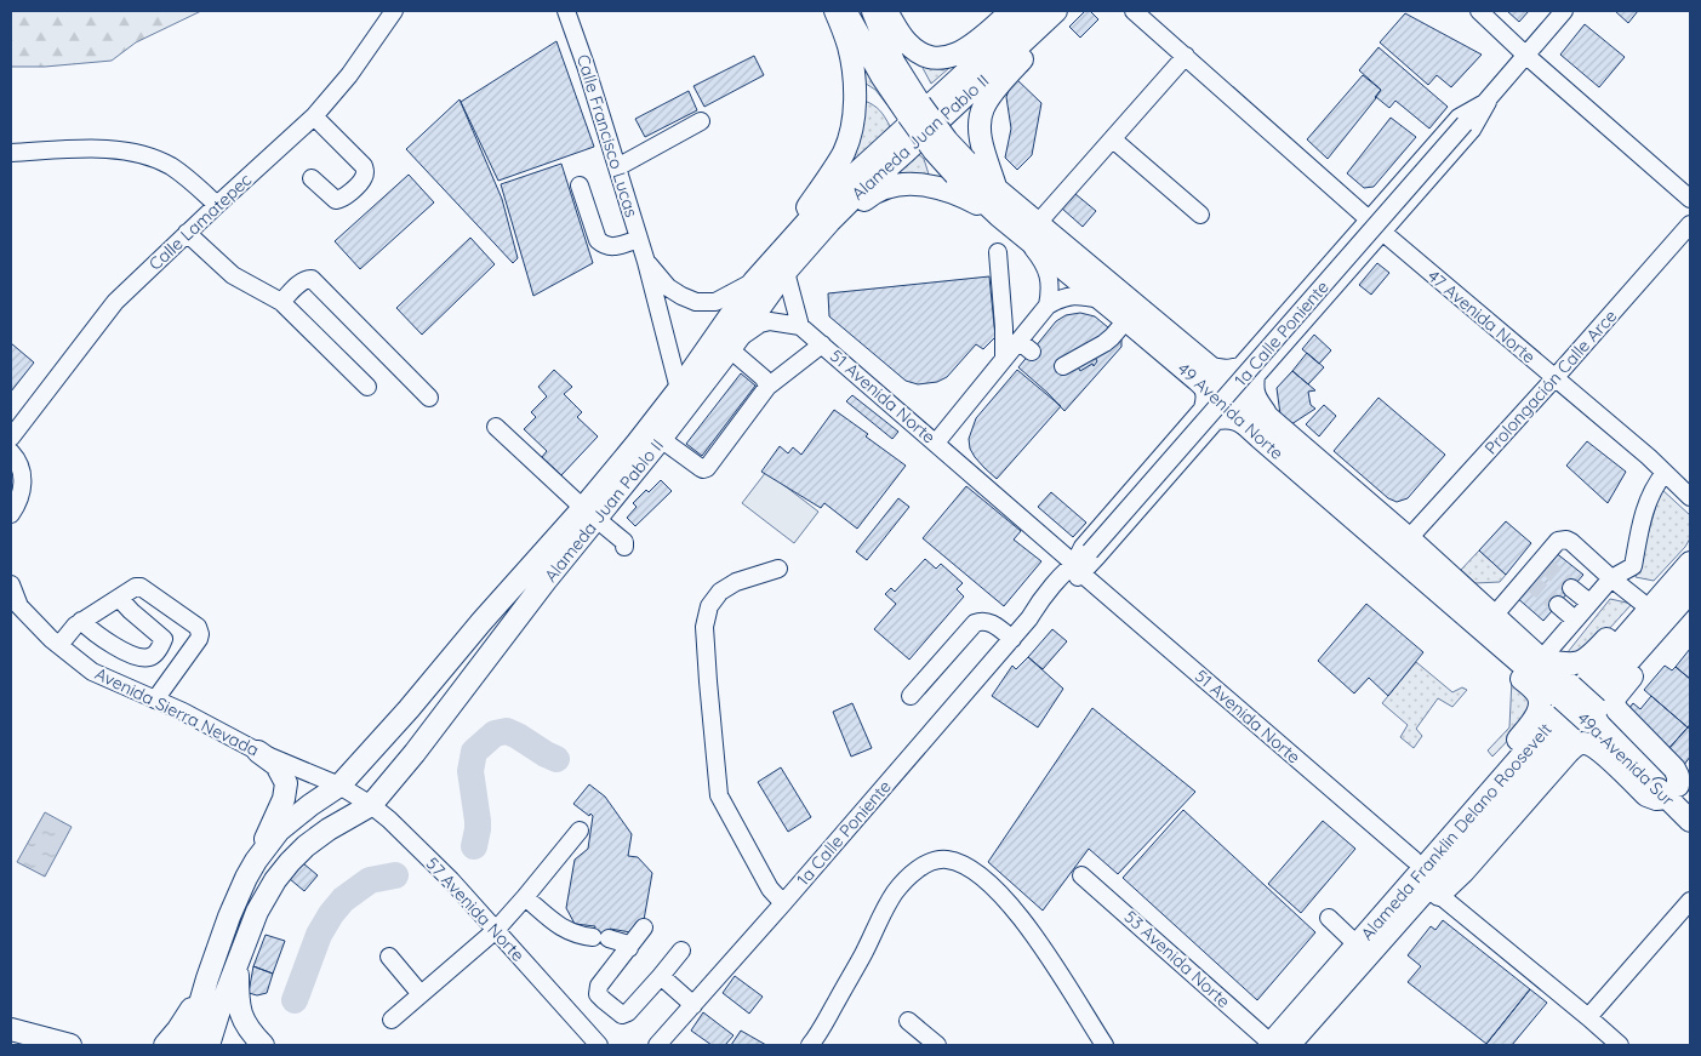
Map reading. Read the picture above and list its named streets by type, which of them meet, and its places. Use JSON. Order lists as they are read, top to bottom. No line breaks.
{"streets":{"main road":["Alameda Juan Pablo II","49 Avenida Norte","49a Avenida Sur","Alameda Franklin Delano Roosevelt"],"street":["Calle Francisco Lucas","Calle Lamatepec","47 Avenida Norte","1a Calle Poniente","Prolongación Calle Arce","51 Avenida Norte","Avenida Sierra Nevada","57 Avenida Norte","53 Avenida Norte"]},"crossings":[["Calle Francisco Lucas","Alameda Juan Pablo II"],["Alameda Juan Pablo II","Avenida Sierra Nevada"],["Alameda Juan Pablo II","57 Avenida Norte"],["47 Avenida Norte","1a Calle Poniente"],["47 Avenida Norte","Prolongación Calle Arce"],["1a Calle Poniente","51 Avenida Norte"],["1a Calle Poniente","49 Avenida Norte"],["Prolongación Calle Arce","49 Avenida Norte"],["49 Avenida Norte","49a Avenida Sur"],["Avenida Sierra Nevada","57 Avenida Norte"],["Alameda Franklin Delano Roosevelt","53 Avenida Norte"]]}
